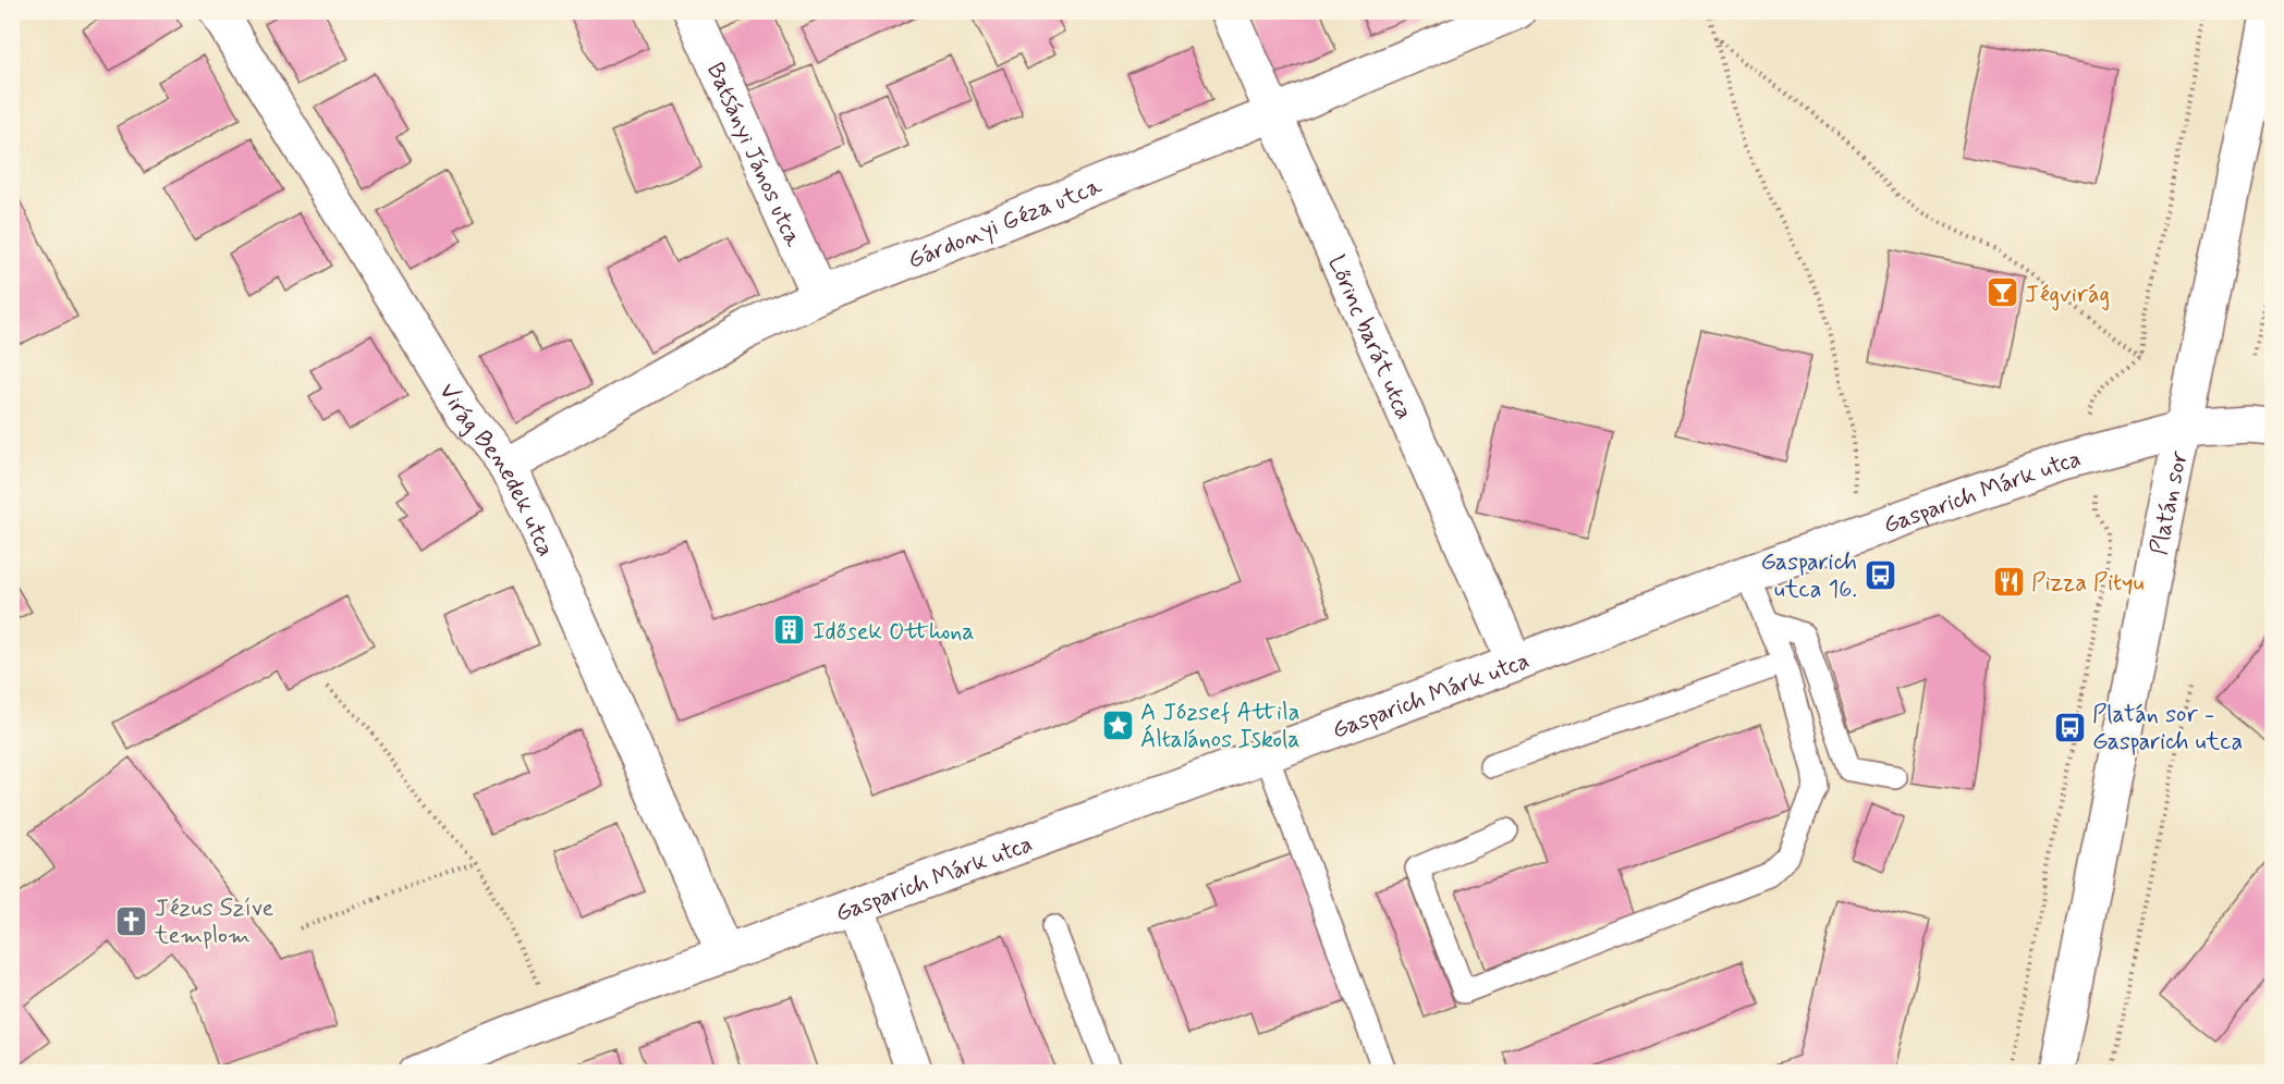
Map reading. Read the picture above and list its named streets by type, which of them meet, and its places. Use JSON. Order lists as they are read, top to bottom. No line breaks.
{"streets":{"street":["Batsányi János utca","Gárdonyi Géza utca","Lőrinc barát utca","Virág Benedek utca","Gasparich Márk utca","Platán sor"]},"crossings":[["Batsányi János utca","Gárdonyi Géza utca"],["Gárdonyi Géza utca","Lőrinc barát utca"],["Gárdonyi Géza utca","Virág Benedek utca"],["Lőrinc barát utca","Gasparich Márk utca"],["Virág Benedek utca","Gasparich Márk utca"],["Gasparich Márk utca","Platán sor"]],"places":{"bar":["Jégvirág"],"bus stop":["Gasparich utca 16.","Platán sor - Gasparich utca"],"restaurant":["Pizza Pityu"],"building":["Idősek Otthona"],"place":["A József Attila Általános Iskola"],"church":["Jézus Szíve templom"]}}
